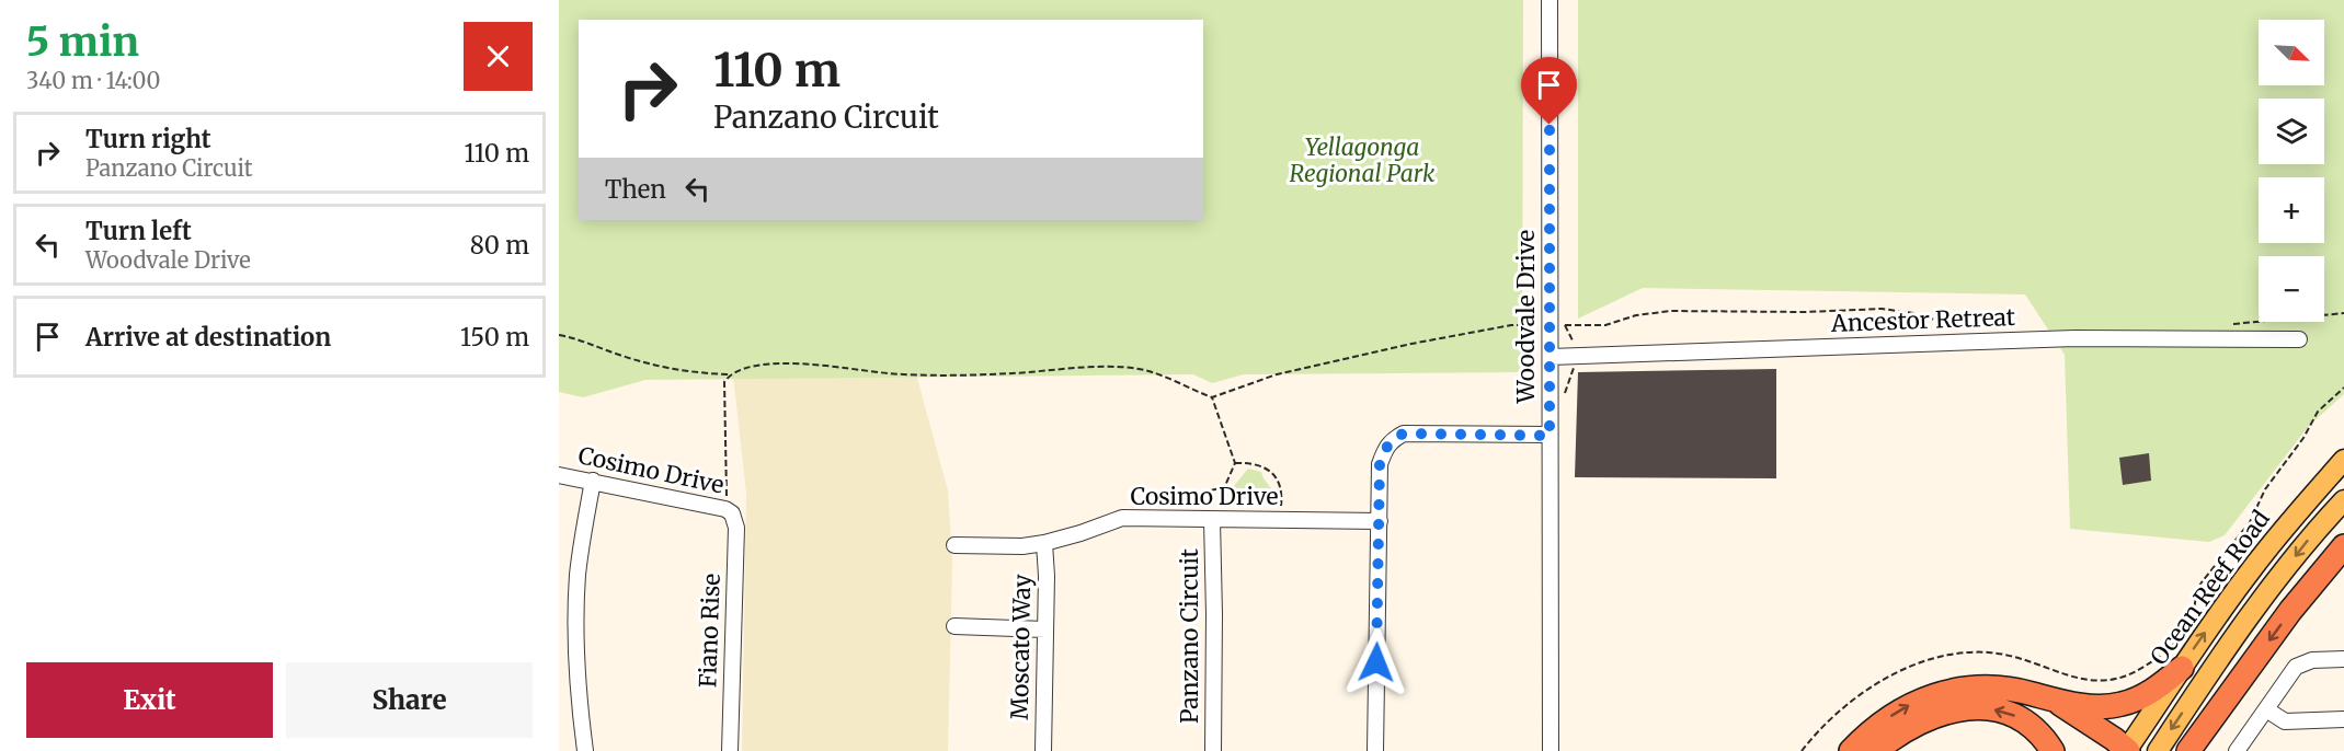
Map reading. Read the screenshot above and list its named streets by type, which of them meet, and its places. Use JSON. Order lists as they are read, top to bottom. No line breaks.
{"streets":{"main road":["Ocean Reef Road"],"street":["Woodvale Drive","Ancestor Retreat","Cosimo Drive","Fiano Rise","Panzano Circuit","Moscato Way"]},"crossings":[["Woodvale Drive","Ancestor Retreat"],["Cosimo Drive","Fiano Rise"],["Cosimo Drive","Panzano Circuit"],["Cosimo Drive","Moscato Way"]],"parks":["Yellagonga Regional Park"],"north":"bottom right","page":{"heading":["5 min","340 m · 14:00"],"map_buttons":["+","−"],"turn":["110 m","Panzano Circuit"],"list":[{"name":"Turn right","note":"Panzano Circuit","value":"110 m"},{"name":"Turn left","note":"Woodvale Drive","value":"80 m"},{"name":"Arrive at destination","value":"150 m"}],"then":"Then","buttons":["Exit","Share"]}}
